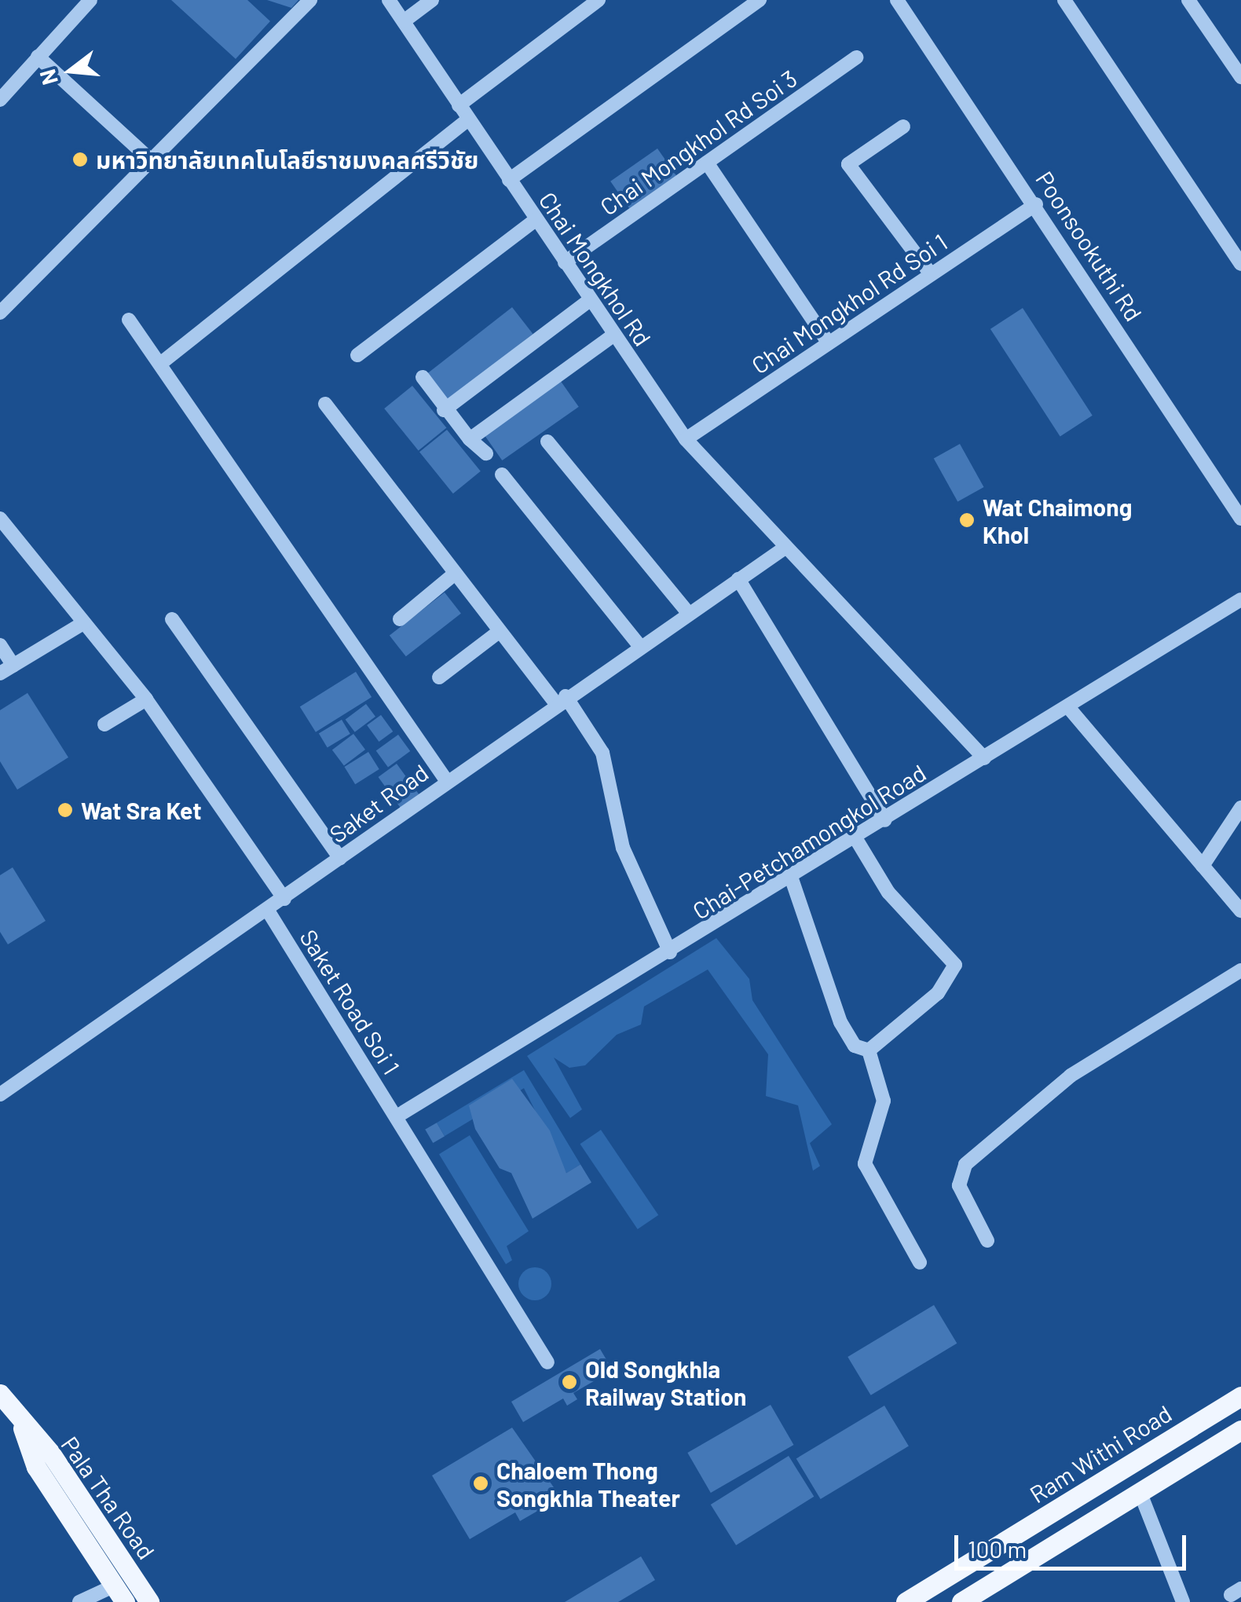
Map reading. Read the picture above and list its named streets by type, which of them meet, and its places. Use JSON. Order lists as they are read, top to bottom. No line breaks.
{"streets":{"main road":["Ram Withi Road","Pala Tha Road"],"street":["Chai Mongkhol Rd Soi 3","Poonsookuthi Rd","Chai Mongkhol Rd","Chai Mongkhol Rd Soi 1","Saket Road","Chai-Petchamongkol Road","Saket Road Soi 1"]},"crossings":[["Chai Mongkhol Rd Soi 3","Chai Mongkhol Rd"],["Poonsookuthi Rd","Chai Mongkhol Rd Soi 1"],["Chai Mongkhol Rd","Chai Mongkhol Rd Soi 1"],["Chai Mongkhol Rd","Saket Road"],["Chai Mongkhol Rd","Chai-Petchamongkol Road"],["Saket Road","Saket Road Soi 1"],["Chai-Petchamongkol Road","Saket Road Soi 1"]],"places":["มหาวิทยาลัยเทคโนโลยีราชมงคลศรีวิชัย","Wat Chaimong Khol","Wat Sra Ket","Old Songkhla Railway Station","Chaloem Thong Songkhla Theater"],"scale_bar":"100 m","north":"left"}
